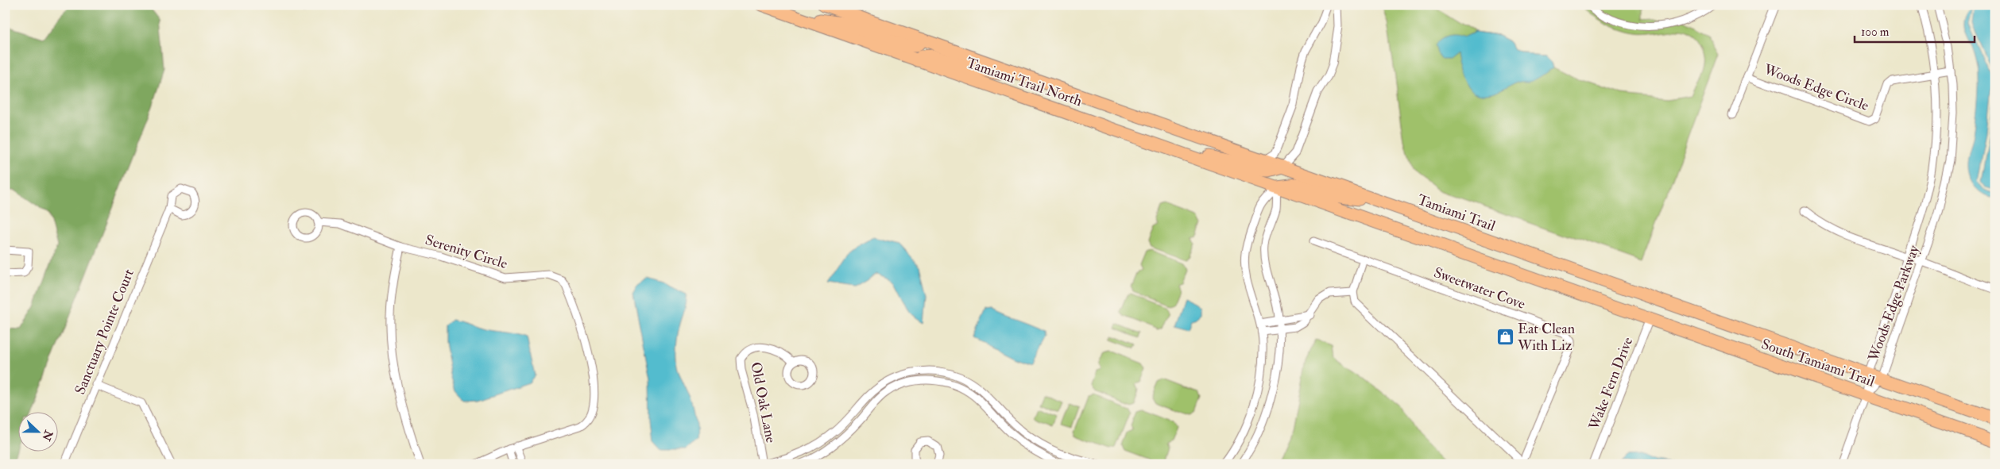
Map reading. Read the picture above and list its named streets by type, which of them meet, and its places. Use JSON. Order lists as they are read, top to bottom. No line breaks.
{"streets":{"main road":["Tamiami Trail North","Tamiami Trail","South Tamiami Trail"],"street":["Woods Edge Circle","Serenity Circle","Sweetwater Cove","Woods Edge Parkway","Sanctuary Pointe Court","Wake Fern Drive","Old Oak Lane"]},"crossings":[["Tamiami Trail North","Tamiami Trail"],["Tamiami Trail North","South Tamiami Trail"],["Woods Edge Circle","Woods Edge Parkway"],["Tamiami Trail","South Tamiami Trail"],["Woods Edge Parkway","South Tamiami Trail"],["South Tamiami Trail","Wake Fern Drive"]],"places":{"shop":["Eat Clean With Liz"]},"scale_bar":"100 m","north":"right"}
